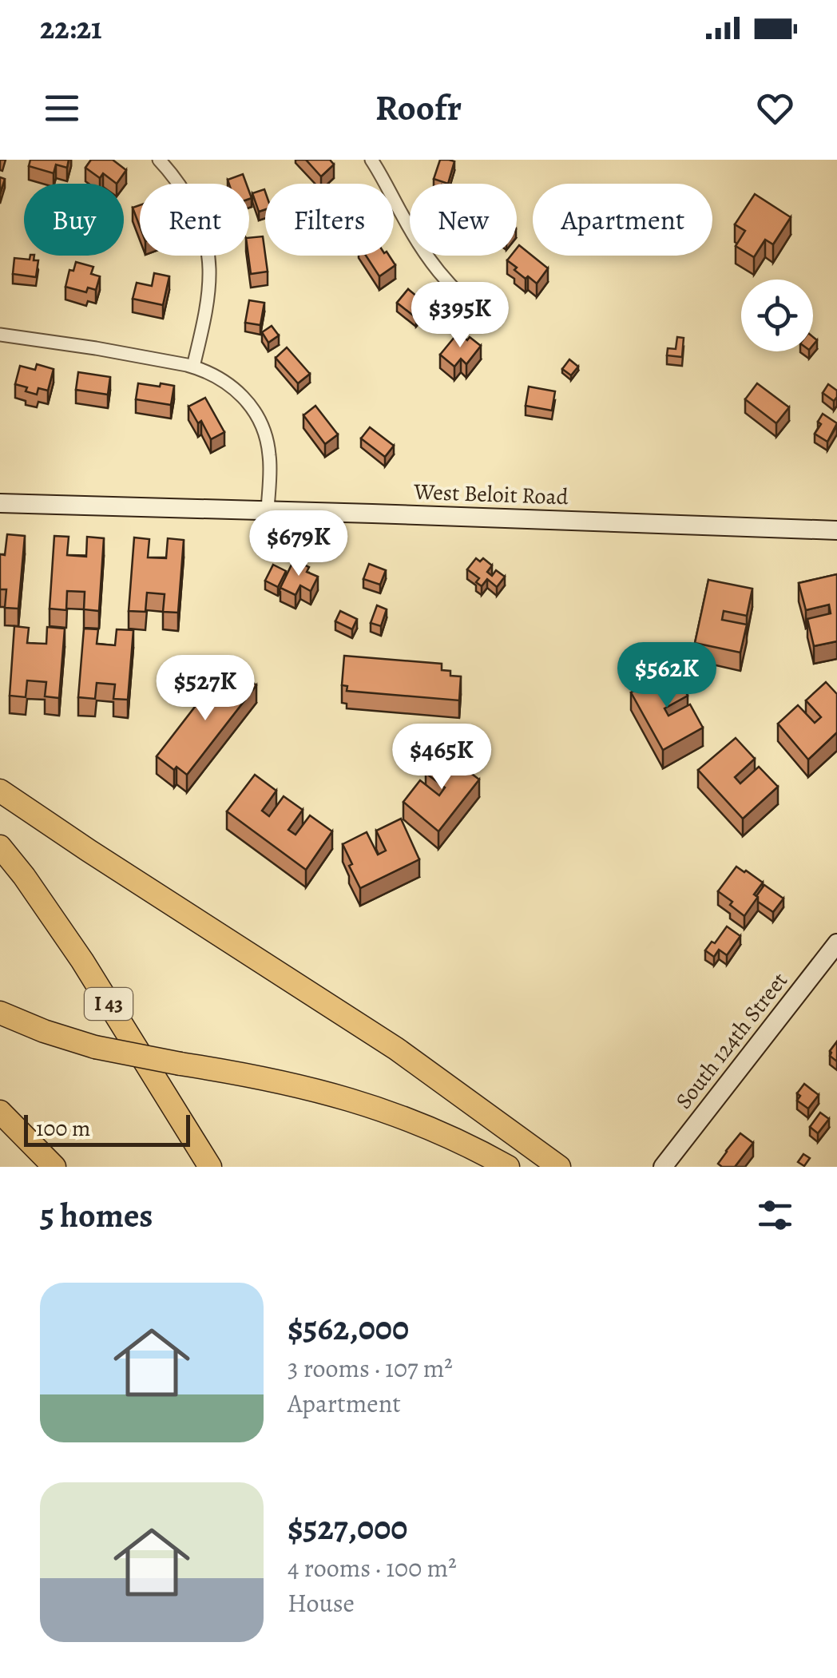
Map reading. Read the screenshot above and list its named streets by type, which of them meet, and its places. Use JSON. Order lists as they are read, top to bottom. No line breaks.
{"streets":{"highway":["I 43"],"main road":["West Beloit Road","South 124th Street"]},"scale_bar":"100 m","page":{"status":"22:21","header":"Roofr","chip":["Buy","Rent","Filters","New","Apartment"],"price":["$395K","$679K","$562K","$527K","$465K"],"scale":"100 m","heading":"5 homes","list":[{"name":"$562,000","note":"3 rooms · 107 m² · Apartment"},{"name":"$527,000","note":"4 rooms · 100 m² · House"}]}}
